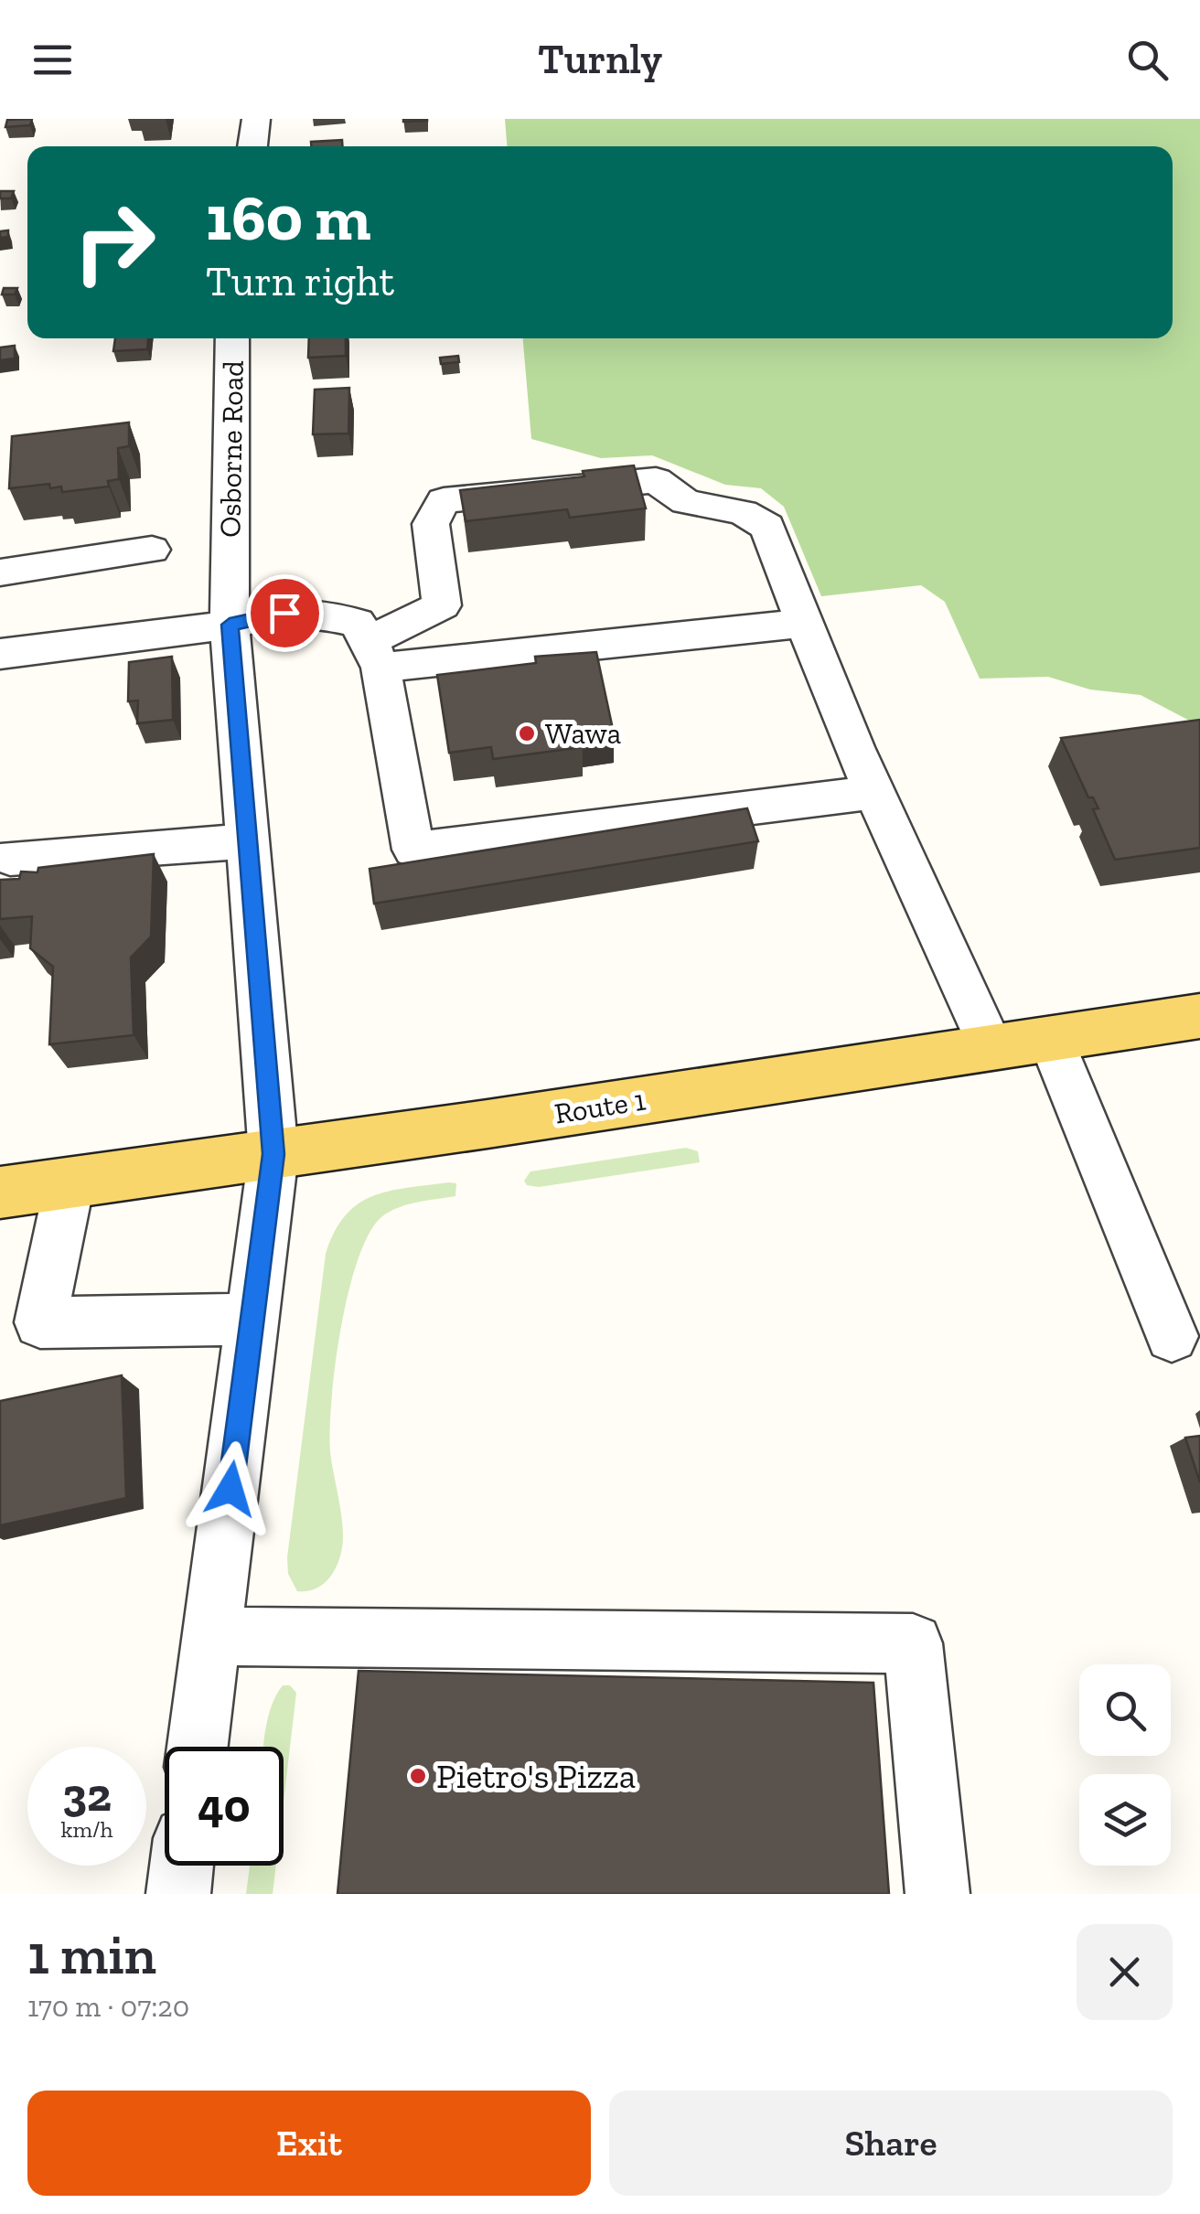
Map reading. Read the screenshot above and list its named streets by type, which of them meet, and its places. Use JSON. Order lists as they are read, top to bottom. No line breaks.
{"streets":{"main road":["Route 1"],"street":["Osborne Road"]},"crossings":[["Osborne Road","Route 1"]],"places":["Wawa","Pietro's Pizza"],"page":{"header":"Turnly","turn":["160 m","Turn right"],"speed":"32 km/h","limit":"40","heading":["1 min","170 m · 07:20"],"buttons":["Exit","Share"]}}
